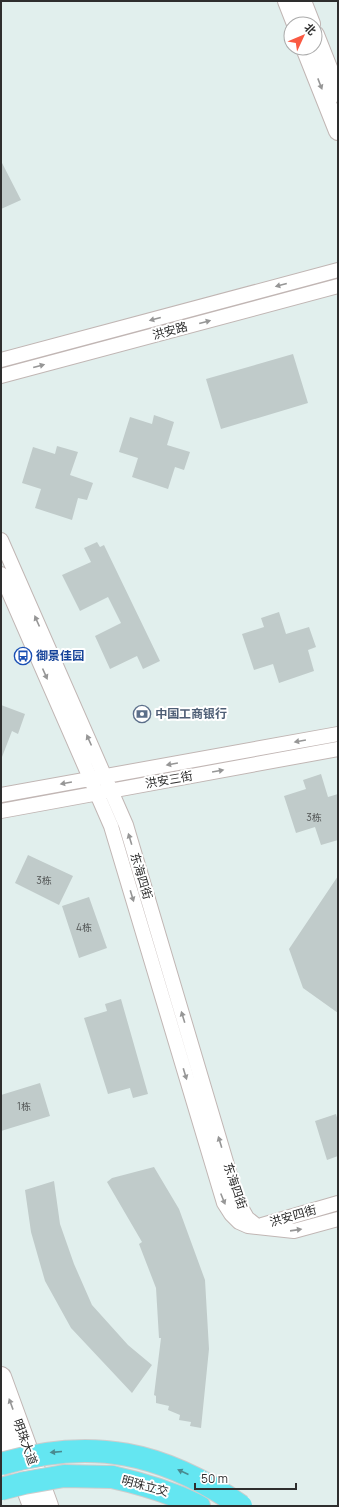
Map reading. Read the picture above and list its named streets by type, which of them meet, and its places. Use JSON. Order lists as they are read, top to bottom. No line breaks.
{"streets":{"main road":["明珠大道","明珠立交"],"street":["洪安路","洪安三街","东海四街","洪安四街"]},"crossings":[["洪安三街","东海四街"],["东海四街","洪安四街"]],"places":{"bus stop":["御景佳园"],"bank":["中国工商银行"]},"house_numbers":["3栋","3栋","4栋","1栋"],"scale_bar":"50 m","north":"top right"}
